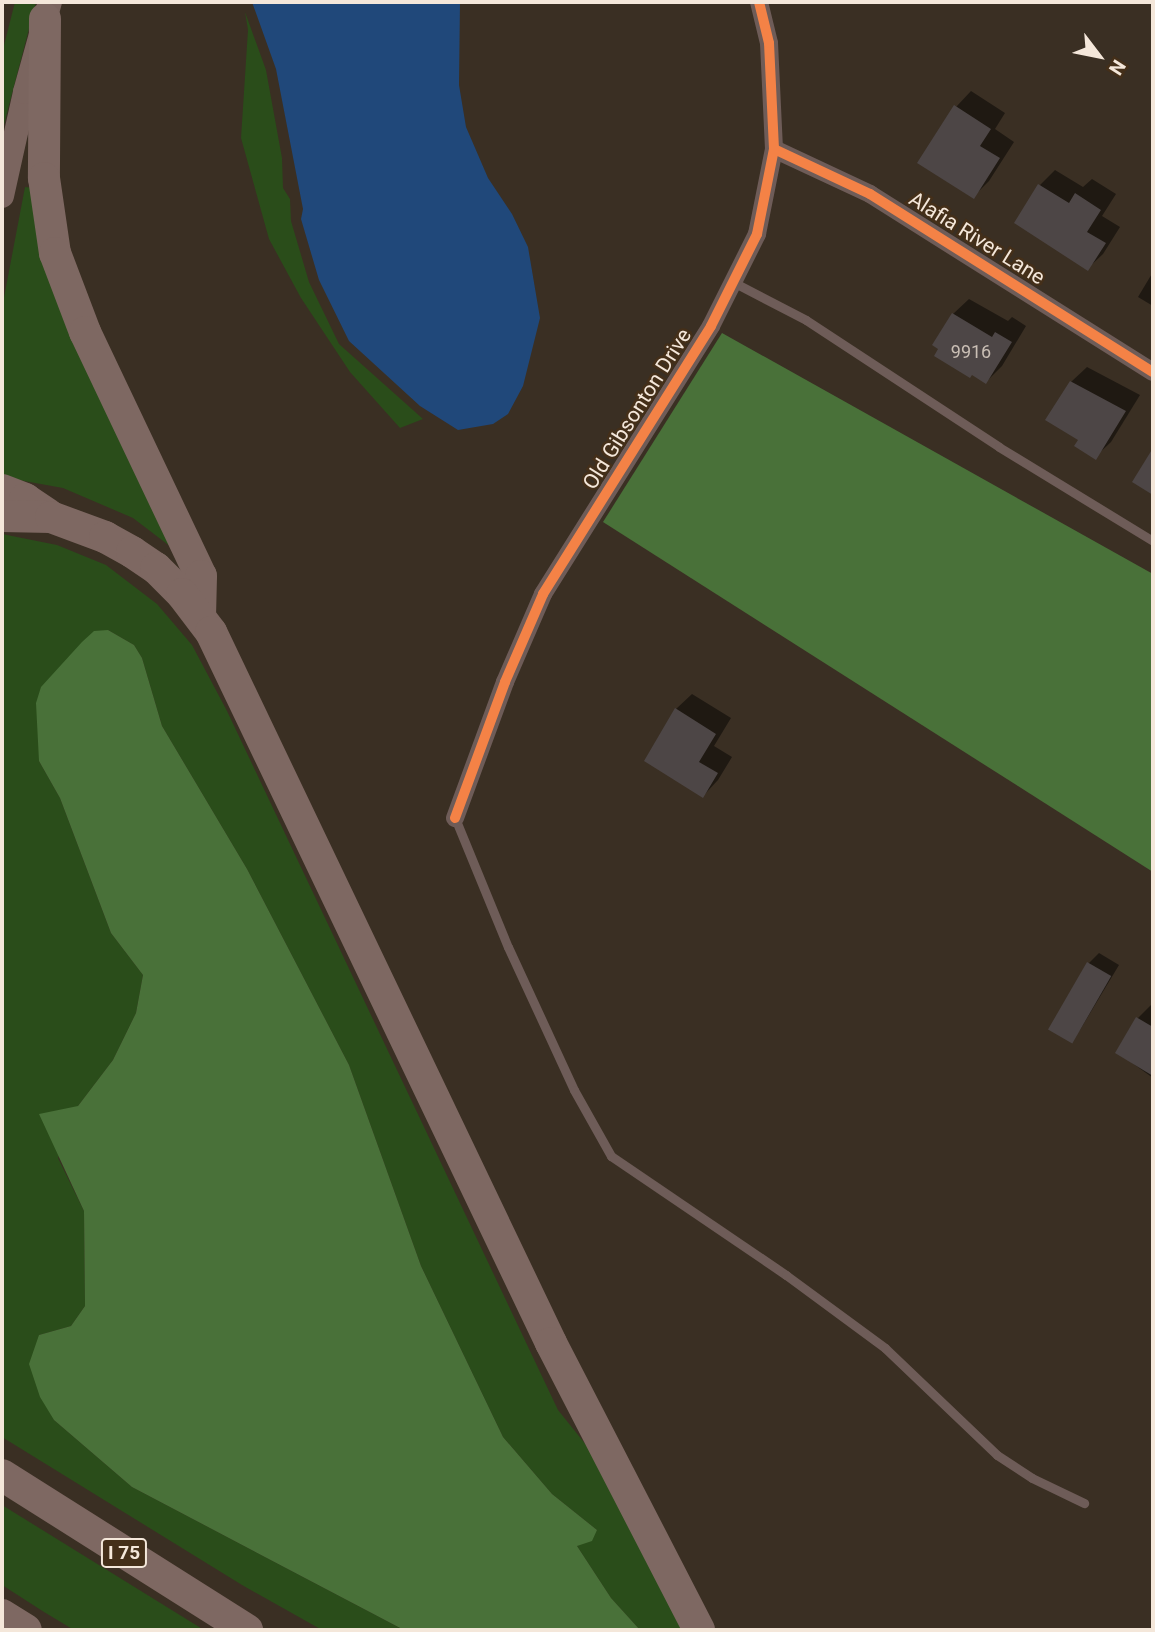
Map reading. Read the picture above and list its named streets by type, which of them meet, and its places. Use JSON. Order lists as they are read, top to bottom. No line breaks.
{"streets":{"highway":["I 75"],"street":["Alafia River Lane","Old Gibsonton Drive"]},"crossings":[["Alafia River Lane","Old Gibsonton Drive"]],"house_numbers":["9916"],"north":"bottom right"}
